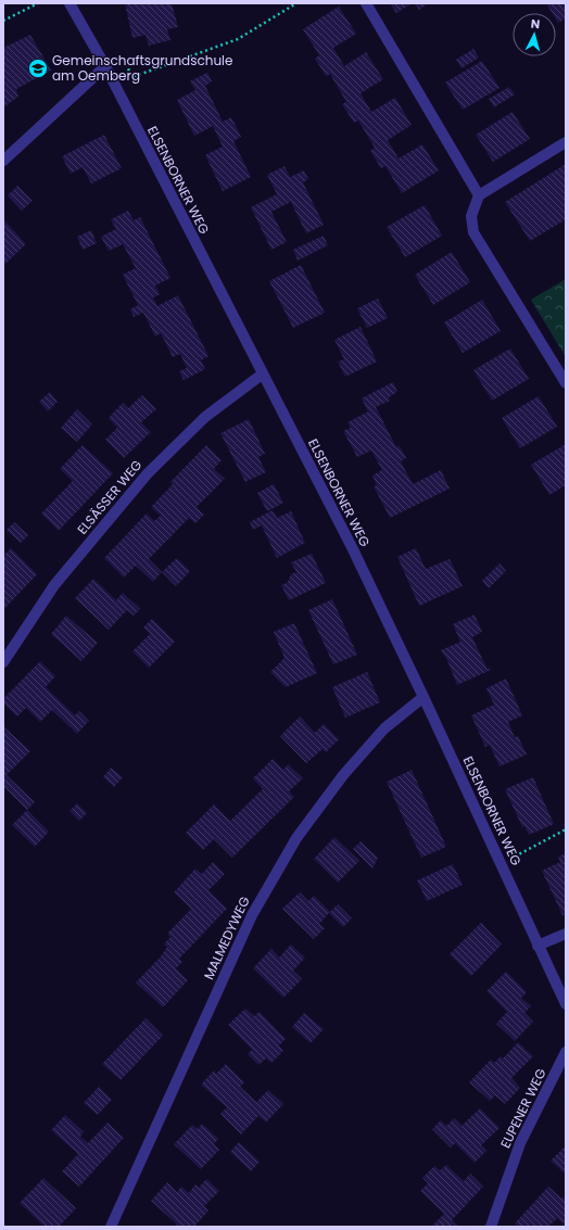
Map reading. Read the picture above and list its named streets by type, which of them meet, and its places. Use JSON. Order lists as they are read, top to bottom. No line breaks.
{"streets":{"street":["ELSENBORNER WEG","ELSÄSSER WEG","MALMEDYWEG","EUPENER WEG"]},"crossings":[["ELSENBORNER WEG","ELSÄSSER WEG"],["ELSENBORNER WEG","MALMEDYWEG"]],"places":{"school or university":["Gemeinschaftsgrundschule am Oemberg"]},"north":"top"}
